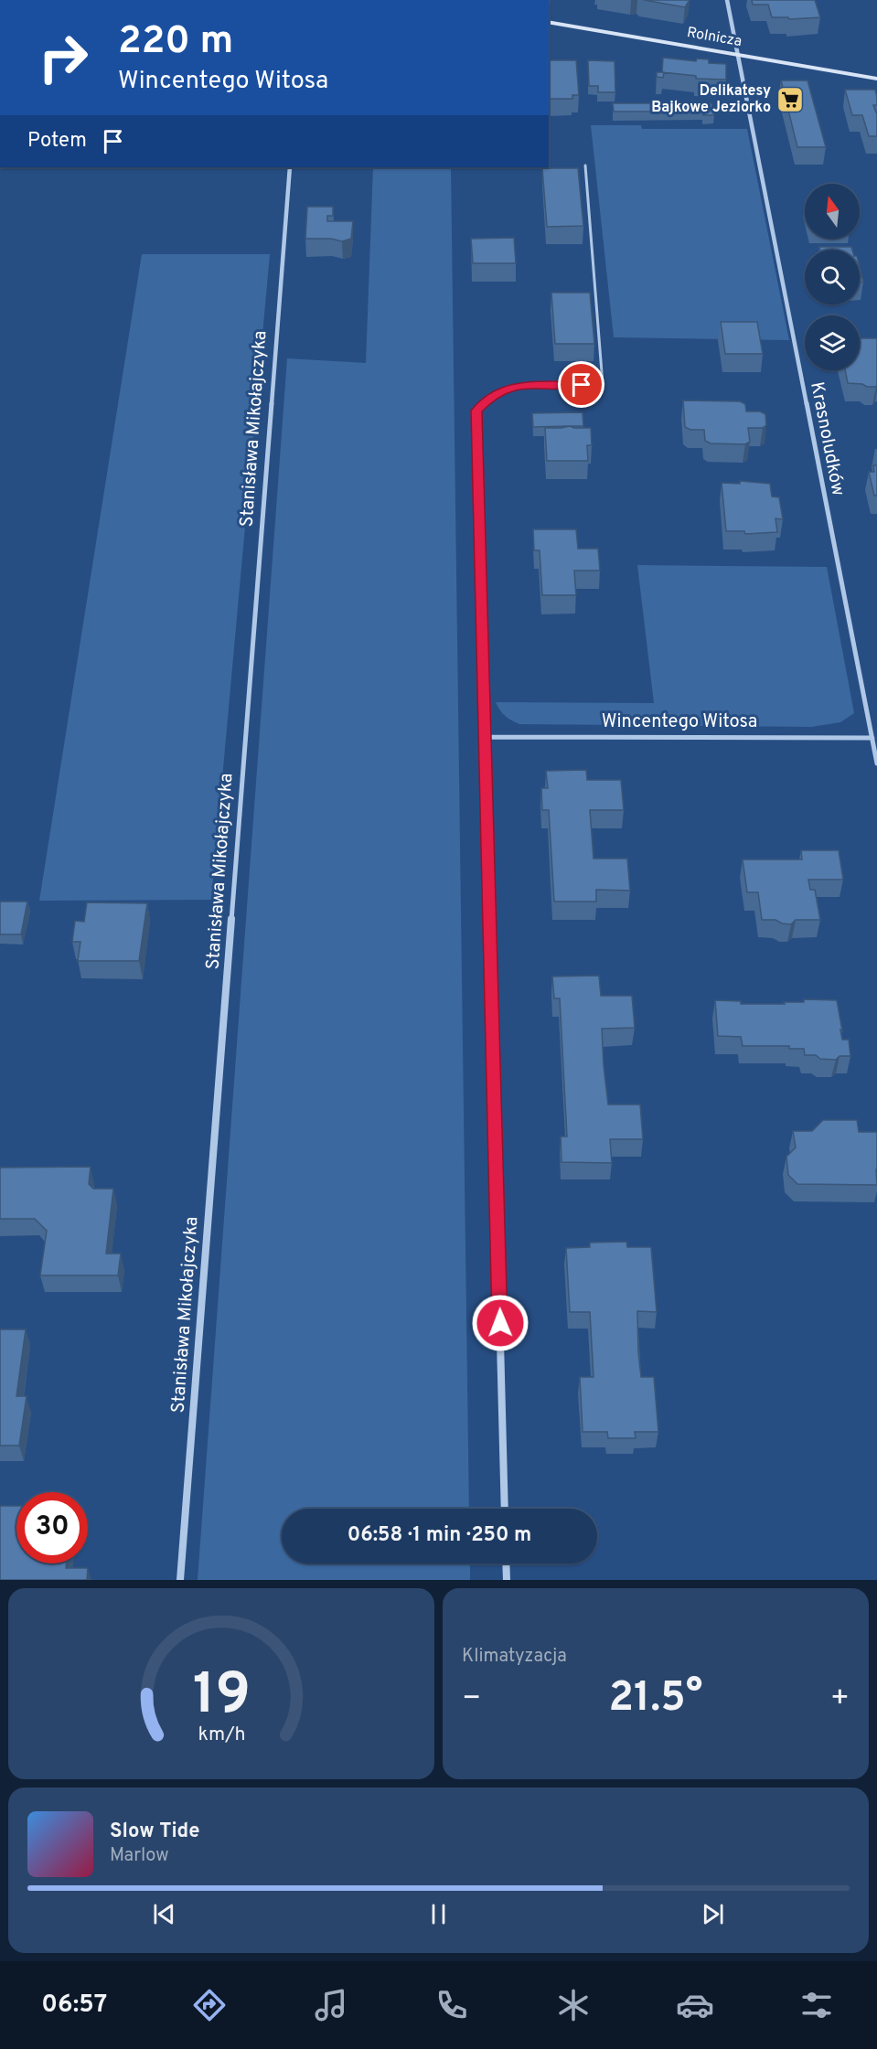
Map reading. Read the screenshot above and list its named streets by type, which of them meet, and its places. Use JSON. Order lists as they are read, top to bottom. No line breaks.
{"streets":{"street":["Rolnicza","Stanisława Mikołajczyka","Krasnoludków","Wincentego Witosa"]},"crossings":[["Rolnicza","Krasnoludków"],["Krasnoludków","Wincentego Witosa"]],"places":{"supermarket":["Delikatesy Bajkowe Jeziorko"]},"north":"top","page":{"turn":["220 m","Wincentego Witosa"],"then":"Potem","limit":"30","trip":"06:58 · 1 min · 250 m","tile":"Klimatyzacja","heat":["−","21.5°","+"],"song":["Slow Tide","Marlow"],"tabs":"06:57","gauge":["19","km/h"]}}
